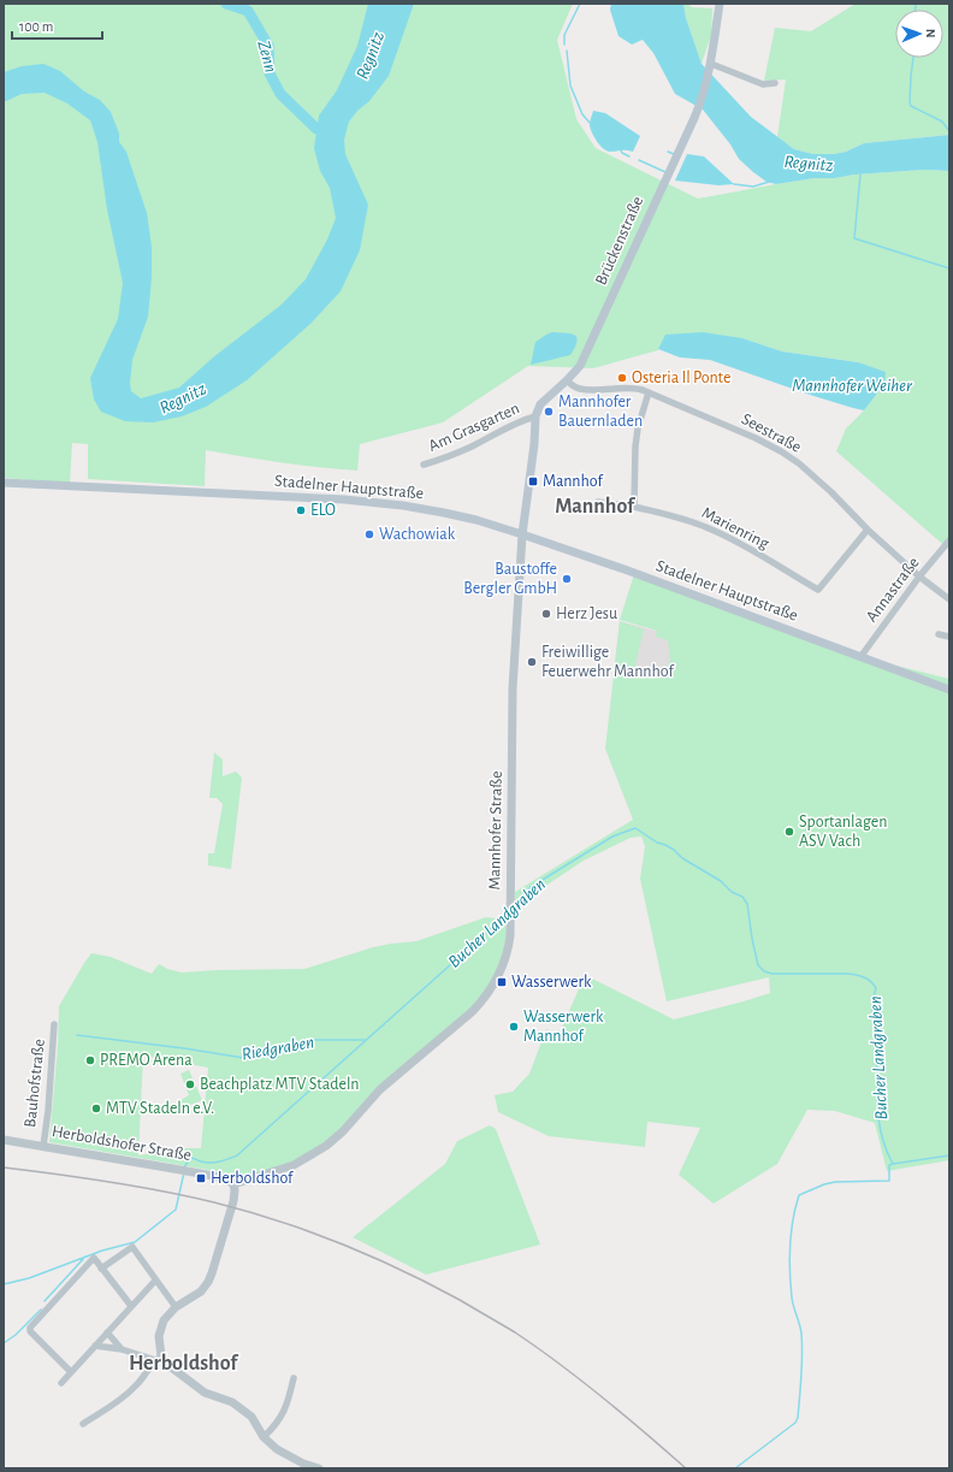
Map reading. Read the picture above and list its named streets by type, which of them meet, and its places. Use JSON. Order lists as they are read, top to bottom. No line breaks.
{"streets":{"main road":["Brückenstraße","Stadelner Hauptstraße","Mannhofer Straße"],"street":["Am Grasgarten","Seestraße","Marienring","Annastraße","Bauhofstraße","Herboldshofer Straße"]},"crossings":[["Brückenstraße","Seestraße"],["Am Grasgarten","Mannhofer Straße"],["Seestraße","Marienring"],["Seestraße","Annastraße"],["Stadelner Hauptstraße","Annastraße"],["Stadelner Hauptstraße","Mannhofer Straße"],["Mannhofer Straße","Herboldshofer Straße"],["Bauhofstraße","Herboldshofer Straße"]],"districts":["Mannhof","Herboldshof"],"water":["Regnitz","Zenn","Mannhofer Weiher","Bucher Landgraben","Riedgraben"],"places":{"other":["Osteria Il Ponte","Mannhofer Bauernladen","ELO","Wachowiak","Baustoffe Bergler GmbH","Herz Jesu","Freiwillige Feuerwehr Mannhof","Sportanlagen ASV Vach","Wasserwerk Mannhof","PREMO Arena","Beachplatz MTV Stadeln","MTV Stadeln e.V."],"transit":["Mannhof","Wasserwerk","Herboldshof"]},"scale_bar":"100 m","north":"right"}
